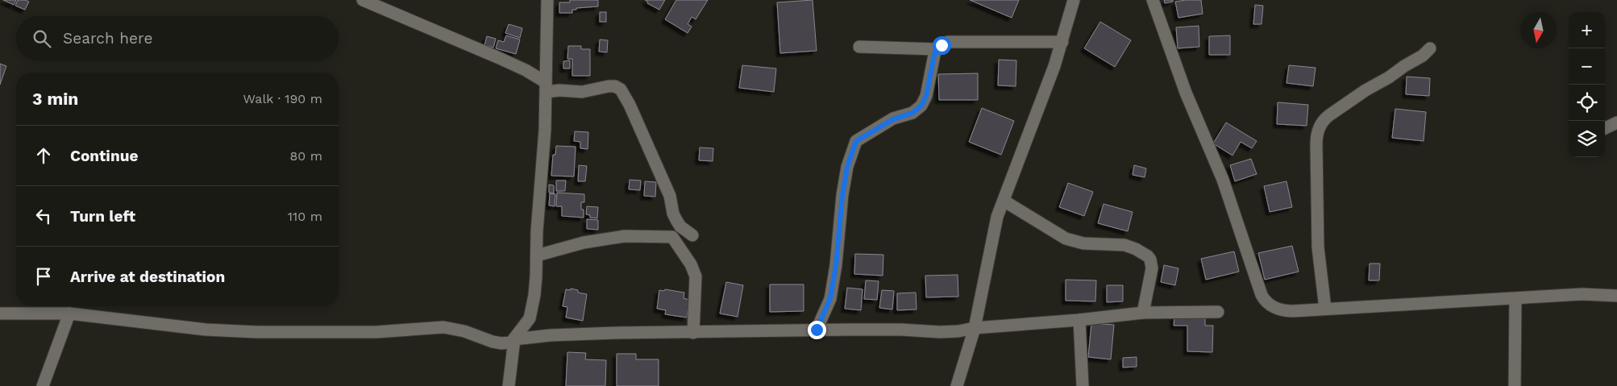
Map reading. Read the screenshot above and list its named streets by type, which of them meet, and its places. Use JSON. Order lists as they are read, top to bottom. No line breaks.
{"north":"bottom","page":{"map_buttons":["+","−"],"search":"Search here","heading":["3 min","Walk · 190 m"],"list":[["Continue","80 m"],["Turn left","110 m"],"Arrive at destination"]}}
